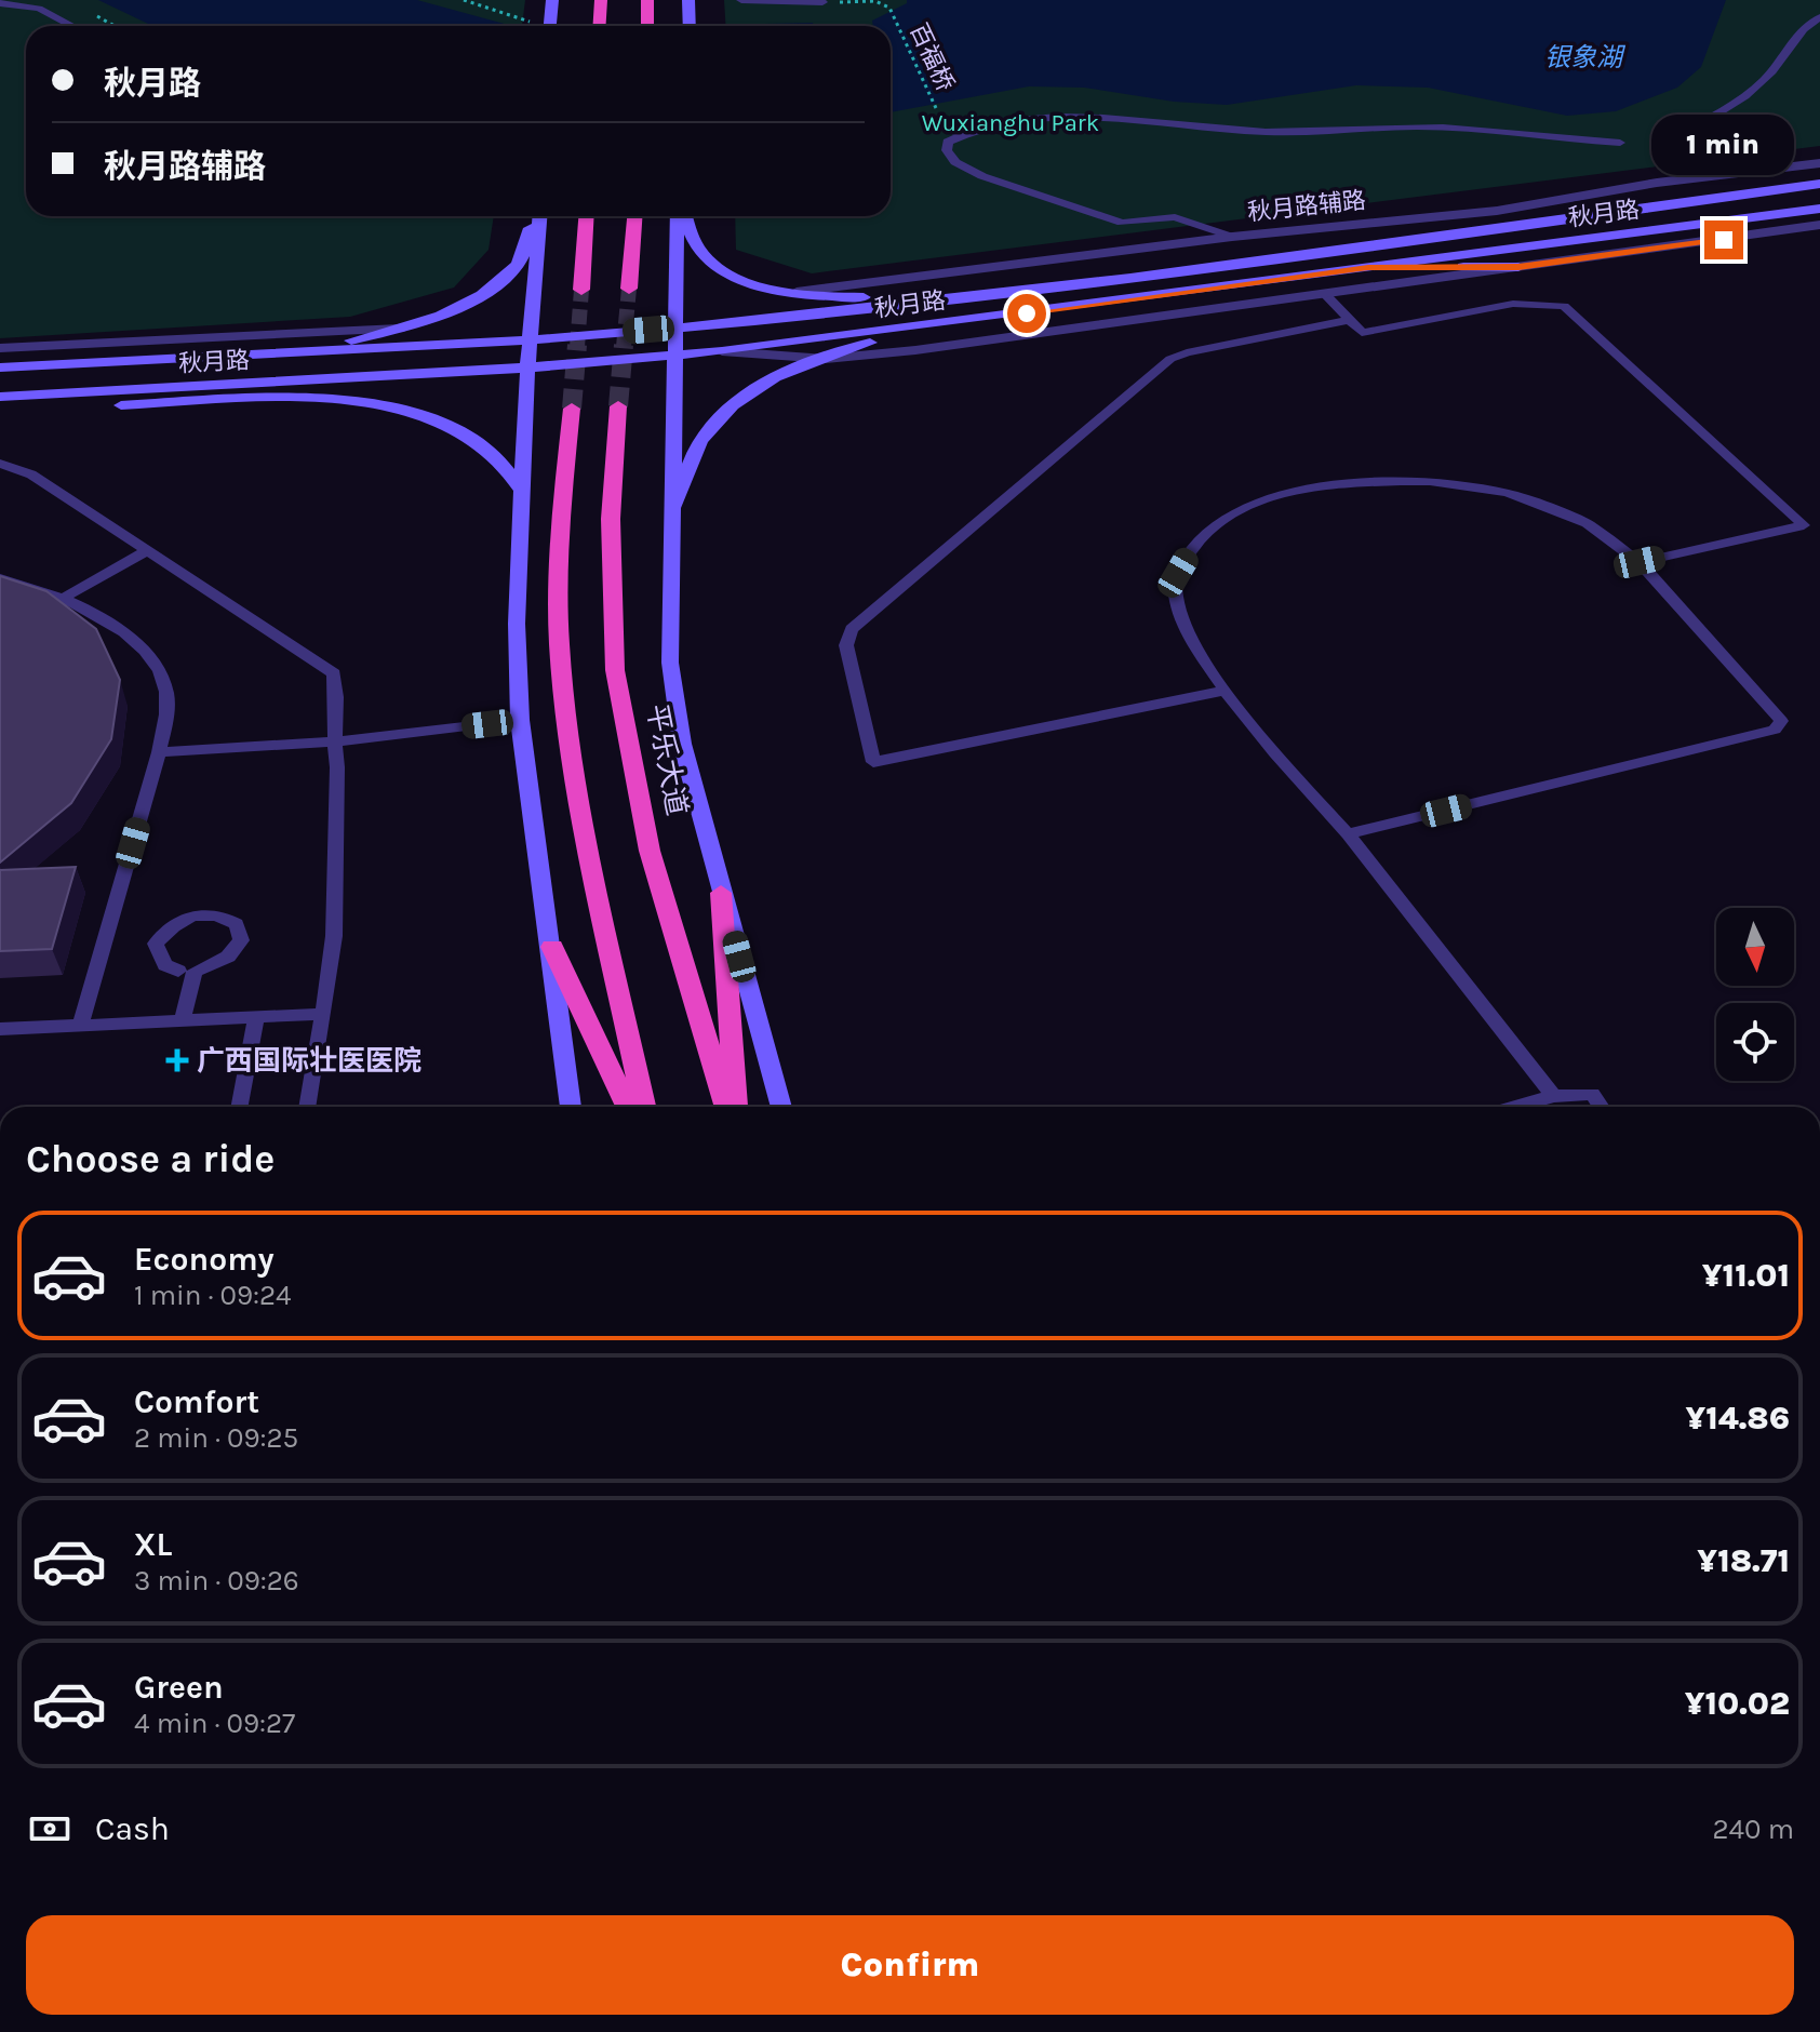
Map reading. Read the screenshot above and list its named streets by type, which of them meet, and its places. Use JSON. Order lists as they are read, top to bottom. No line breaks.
{"streets":{"highway":["平乐大道"],"main road":["秋月路"],"street":["秋月路辅路"],"path":["百福桥"]},"water":["银象湖"],"parks":["Wuxianghu Park"],"places":{"health":["广西国际壮医医院"]},"north":"bottom","page":{"banner":["秋月路","秋月路辅路"],"bubble":"1 min","heading":"Choose a ride","list":[{"name":"Economy","note":"1 min · 09:24","value":"¥11.01"},{"name":"Comfort","note":"2 min · 09:25","value":"¥14.86"},{"name":"XL","note":"3 min · 09:26","value":"¥18.71"},{"name":"Green","note":"4 min · 09:27","value":"¥10.02"}],"pay":["Cash","240 m"],"buttons":"Confirm"}}
